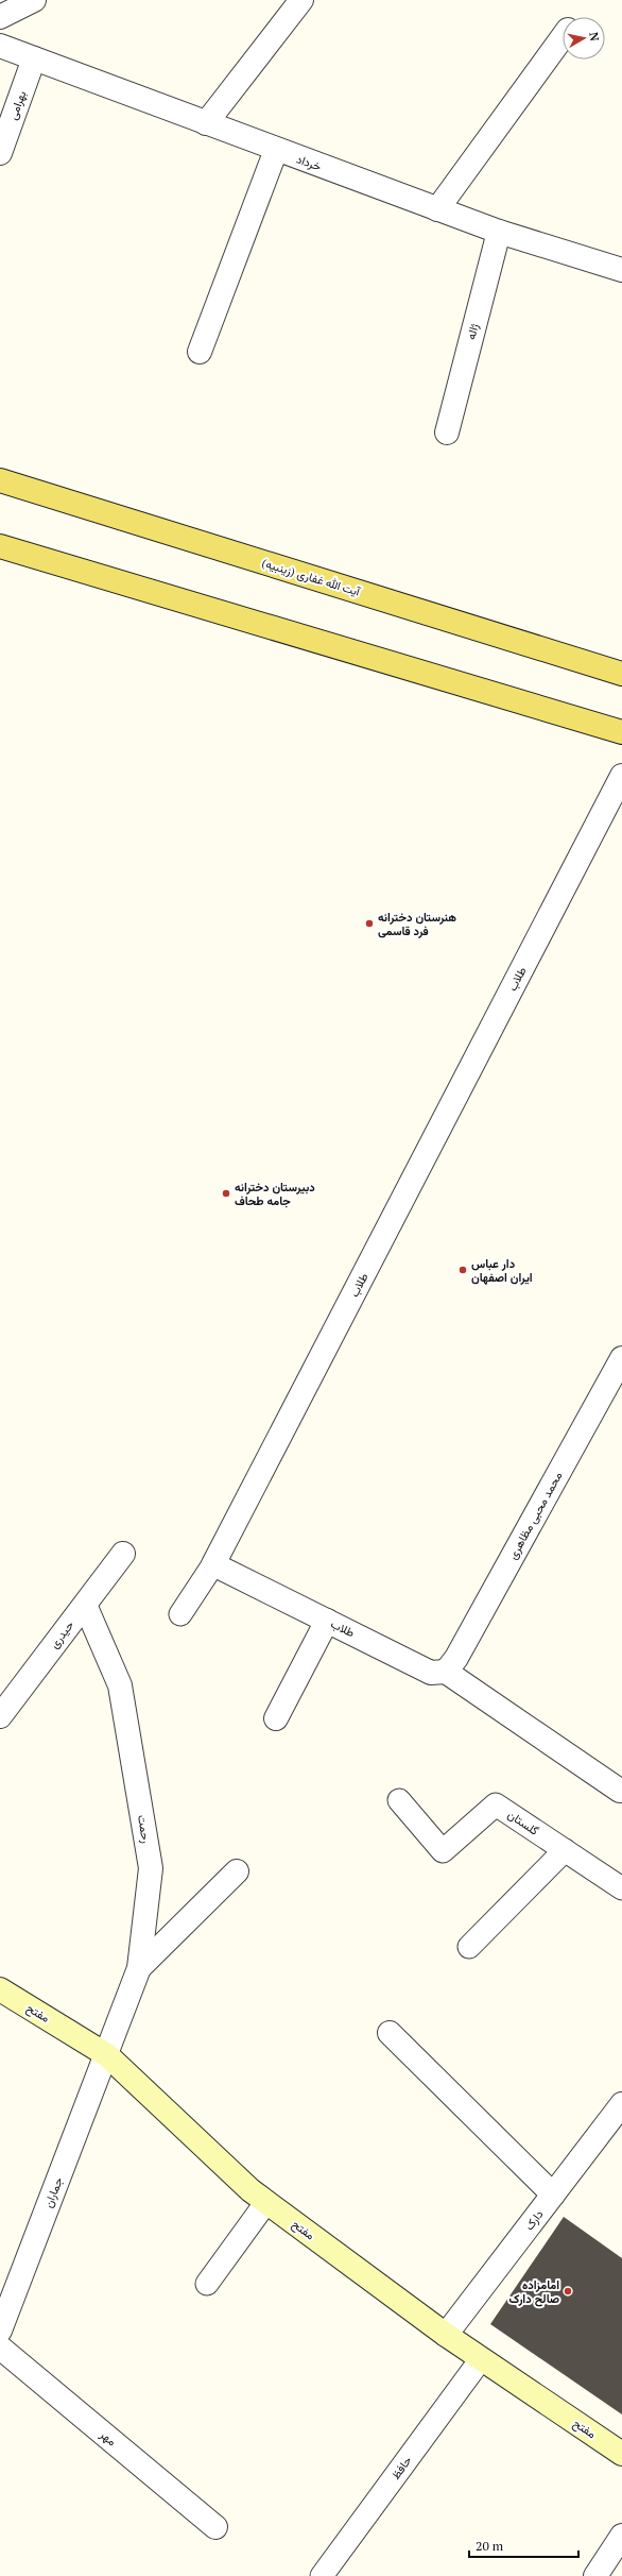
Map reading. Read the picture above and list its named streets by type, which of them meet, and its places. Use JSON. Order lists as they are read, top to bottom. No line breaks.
{"streets":{"main road":["آیت الله غفاری (زینبیه)"],"street":["بهرامی","خرداد","ژاله","طلاب","محمد محبی مظاهری","حیدری","رحمت","مفتح","جماران","دارک","مهر"],"lane":["گلستان","حافظ"]},"crossings":[["بهرامی","خرداد"],["خرداد","ژاله"],["طلاب","محمد محبی مظاهری"],["حیدری","رحمت"],["رحمت","مفتح"],["رحمت","جماران"],["مفتح","جماران"],["مفتح","دارک"],["مفتح","حافظ"]],"places":["هنرستان دخترانه فرد قاسمی","دبیرستان دخترانه جامه طحاف","دار عباس ایران اصفهان","امامزاده صالح دارک"],"scale_bar":"20 m","north":"right"}
